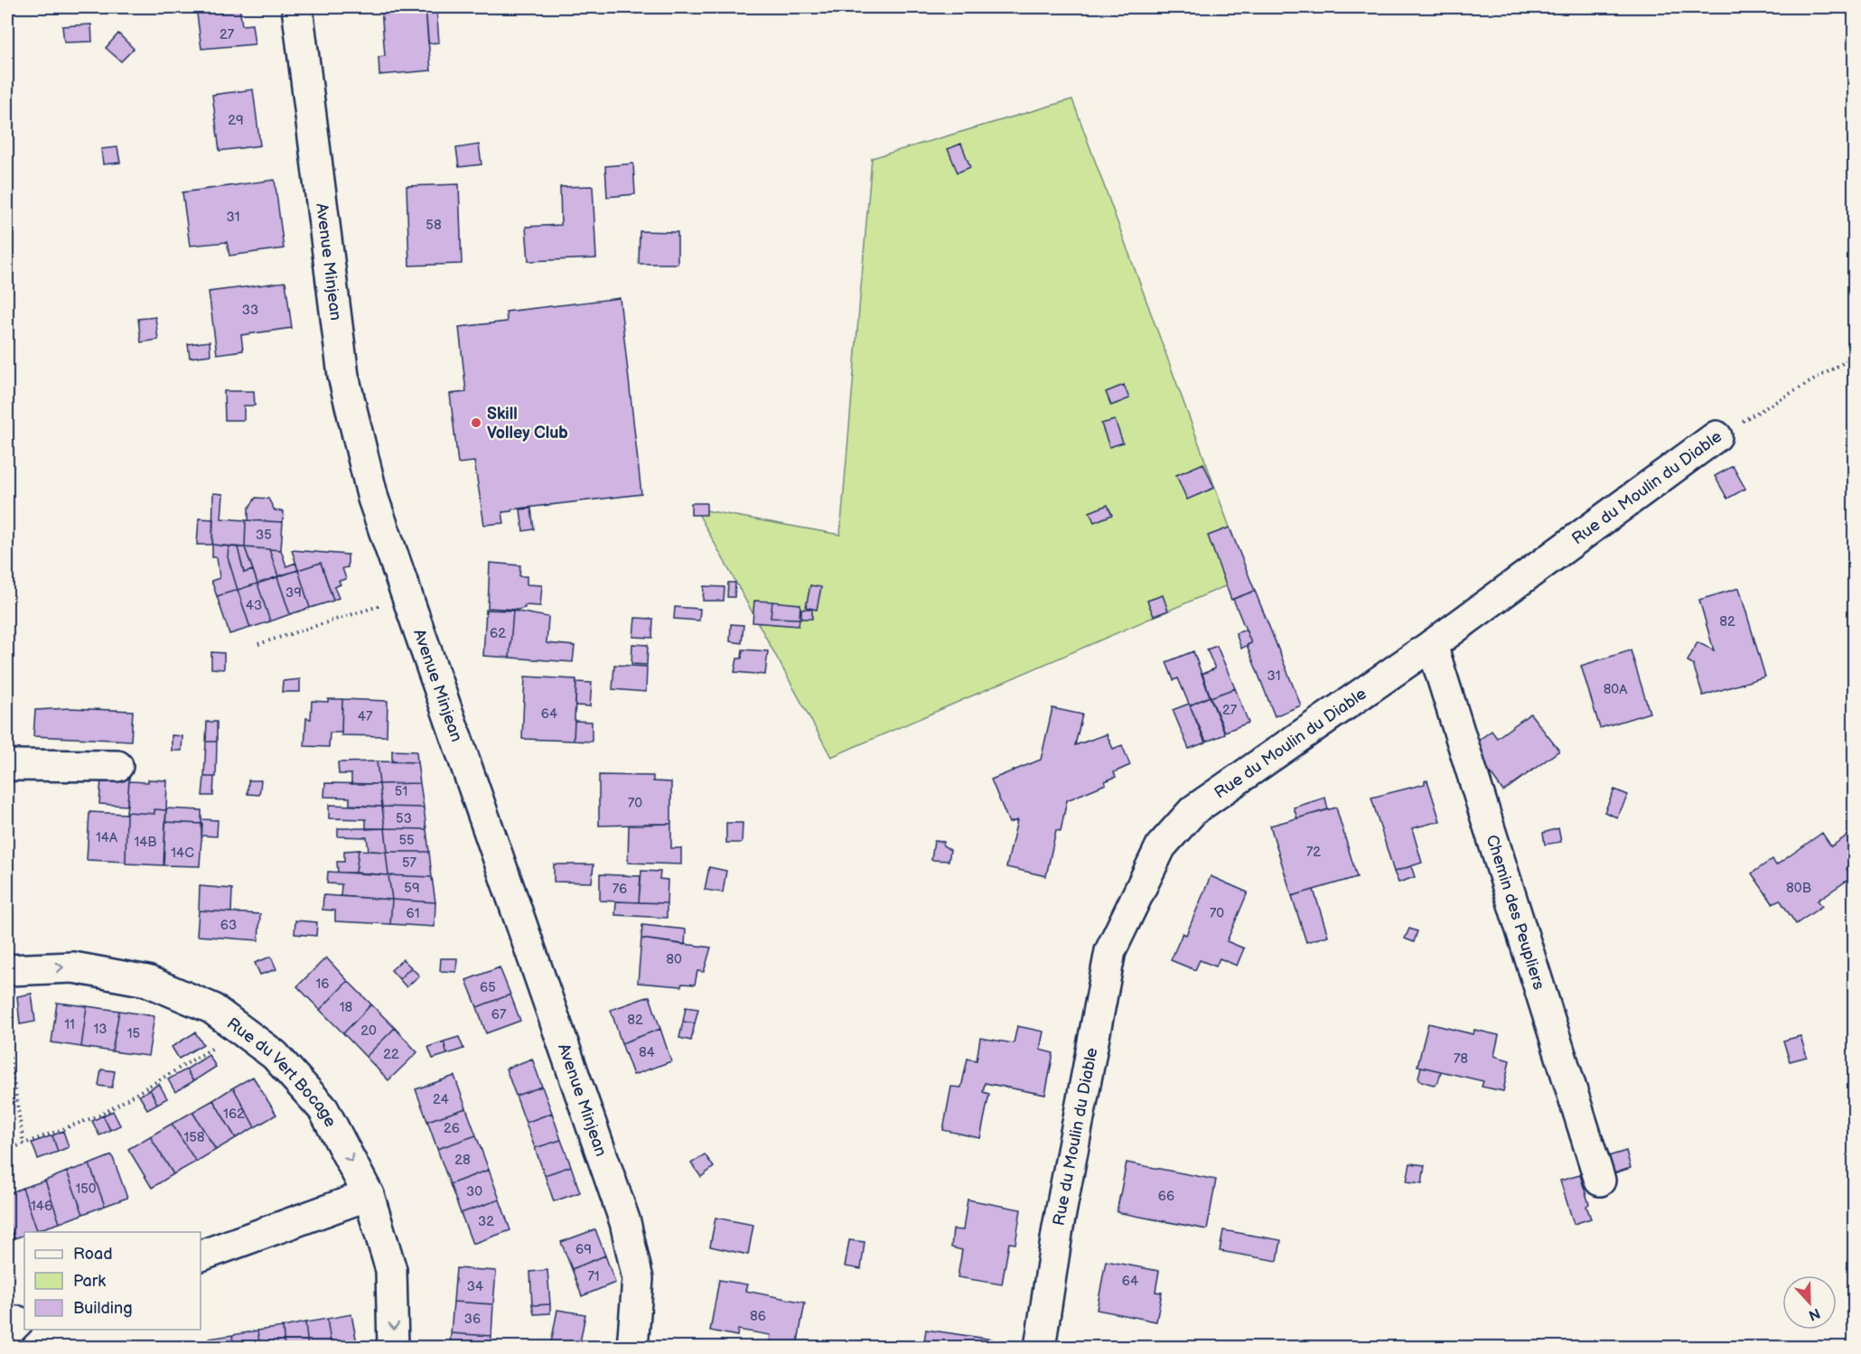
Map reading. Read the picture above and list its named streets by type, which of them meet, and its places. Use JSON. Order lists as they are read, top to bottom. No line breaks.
{"streets":{"street":["Avenue Minjean","Rue du Moulin du Diable","Chemin des Peupliers","Rue du Vert Bocage"]},"crossings":[["Rue du Moulin du Diable","Chemin des Peupliers"]],"one_way":["Rue du Vert Bocage"],"places":["Skill Volley Club"],"house_numbers":["27","29","31","58","33","35","39","43","82","62","31","80A","27","64","47","51","70","53","14A","55","14B","72","14C","57","59","80B","76","61","70","63","80","16","65","18","67","82","11","13","20","15","84","22","78","24","162","26","158","28","150","30","66","146","32","69","71","64","34","86","36"],"legend":["Road","Park","Building"],"north":"bottom"}
